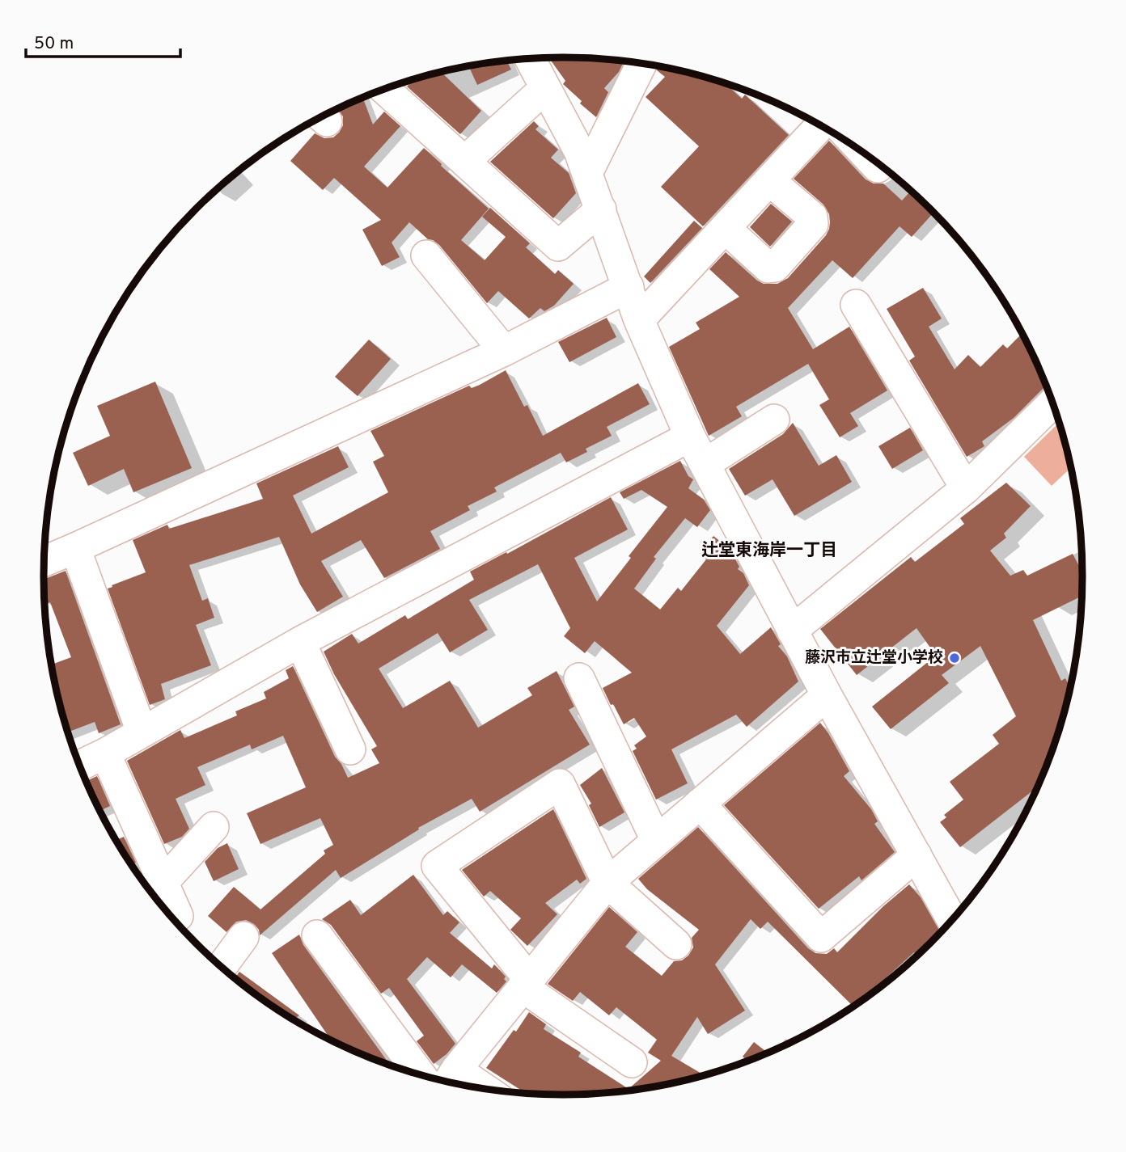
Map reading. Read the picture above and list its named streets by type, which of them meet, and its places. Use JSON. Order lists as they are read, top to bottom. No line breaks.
{"districts":["辻堂東海岸一丁目"],"places":["藤沢市立辻堂小学校"],"scale_bar":"50 m"}
